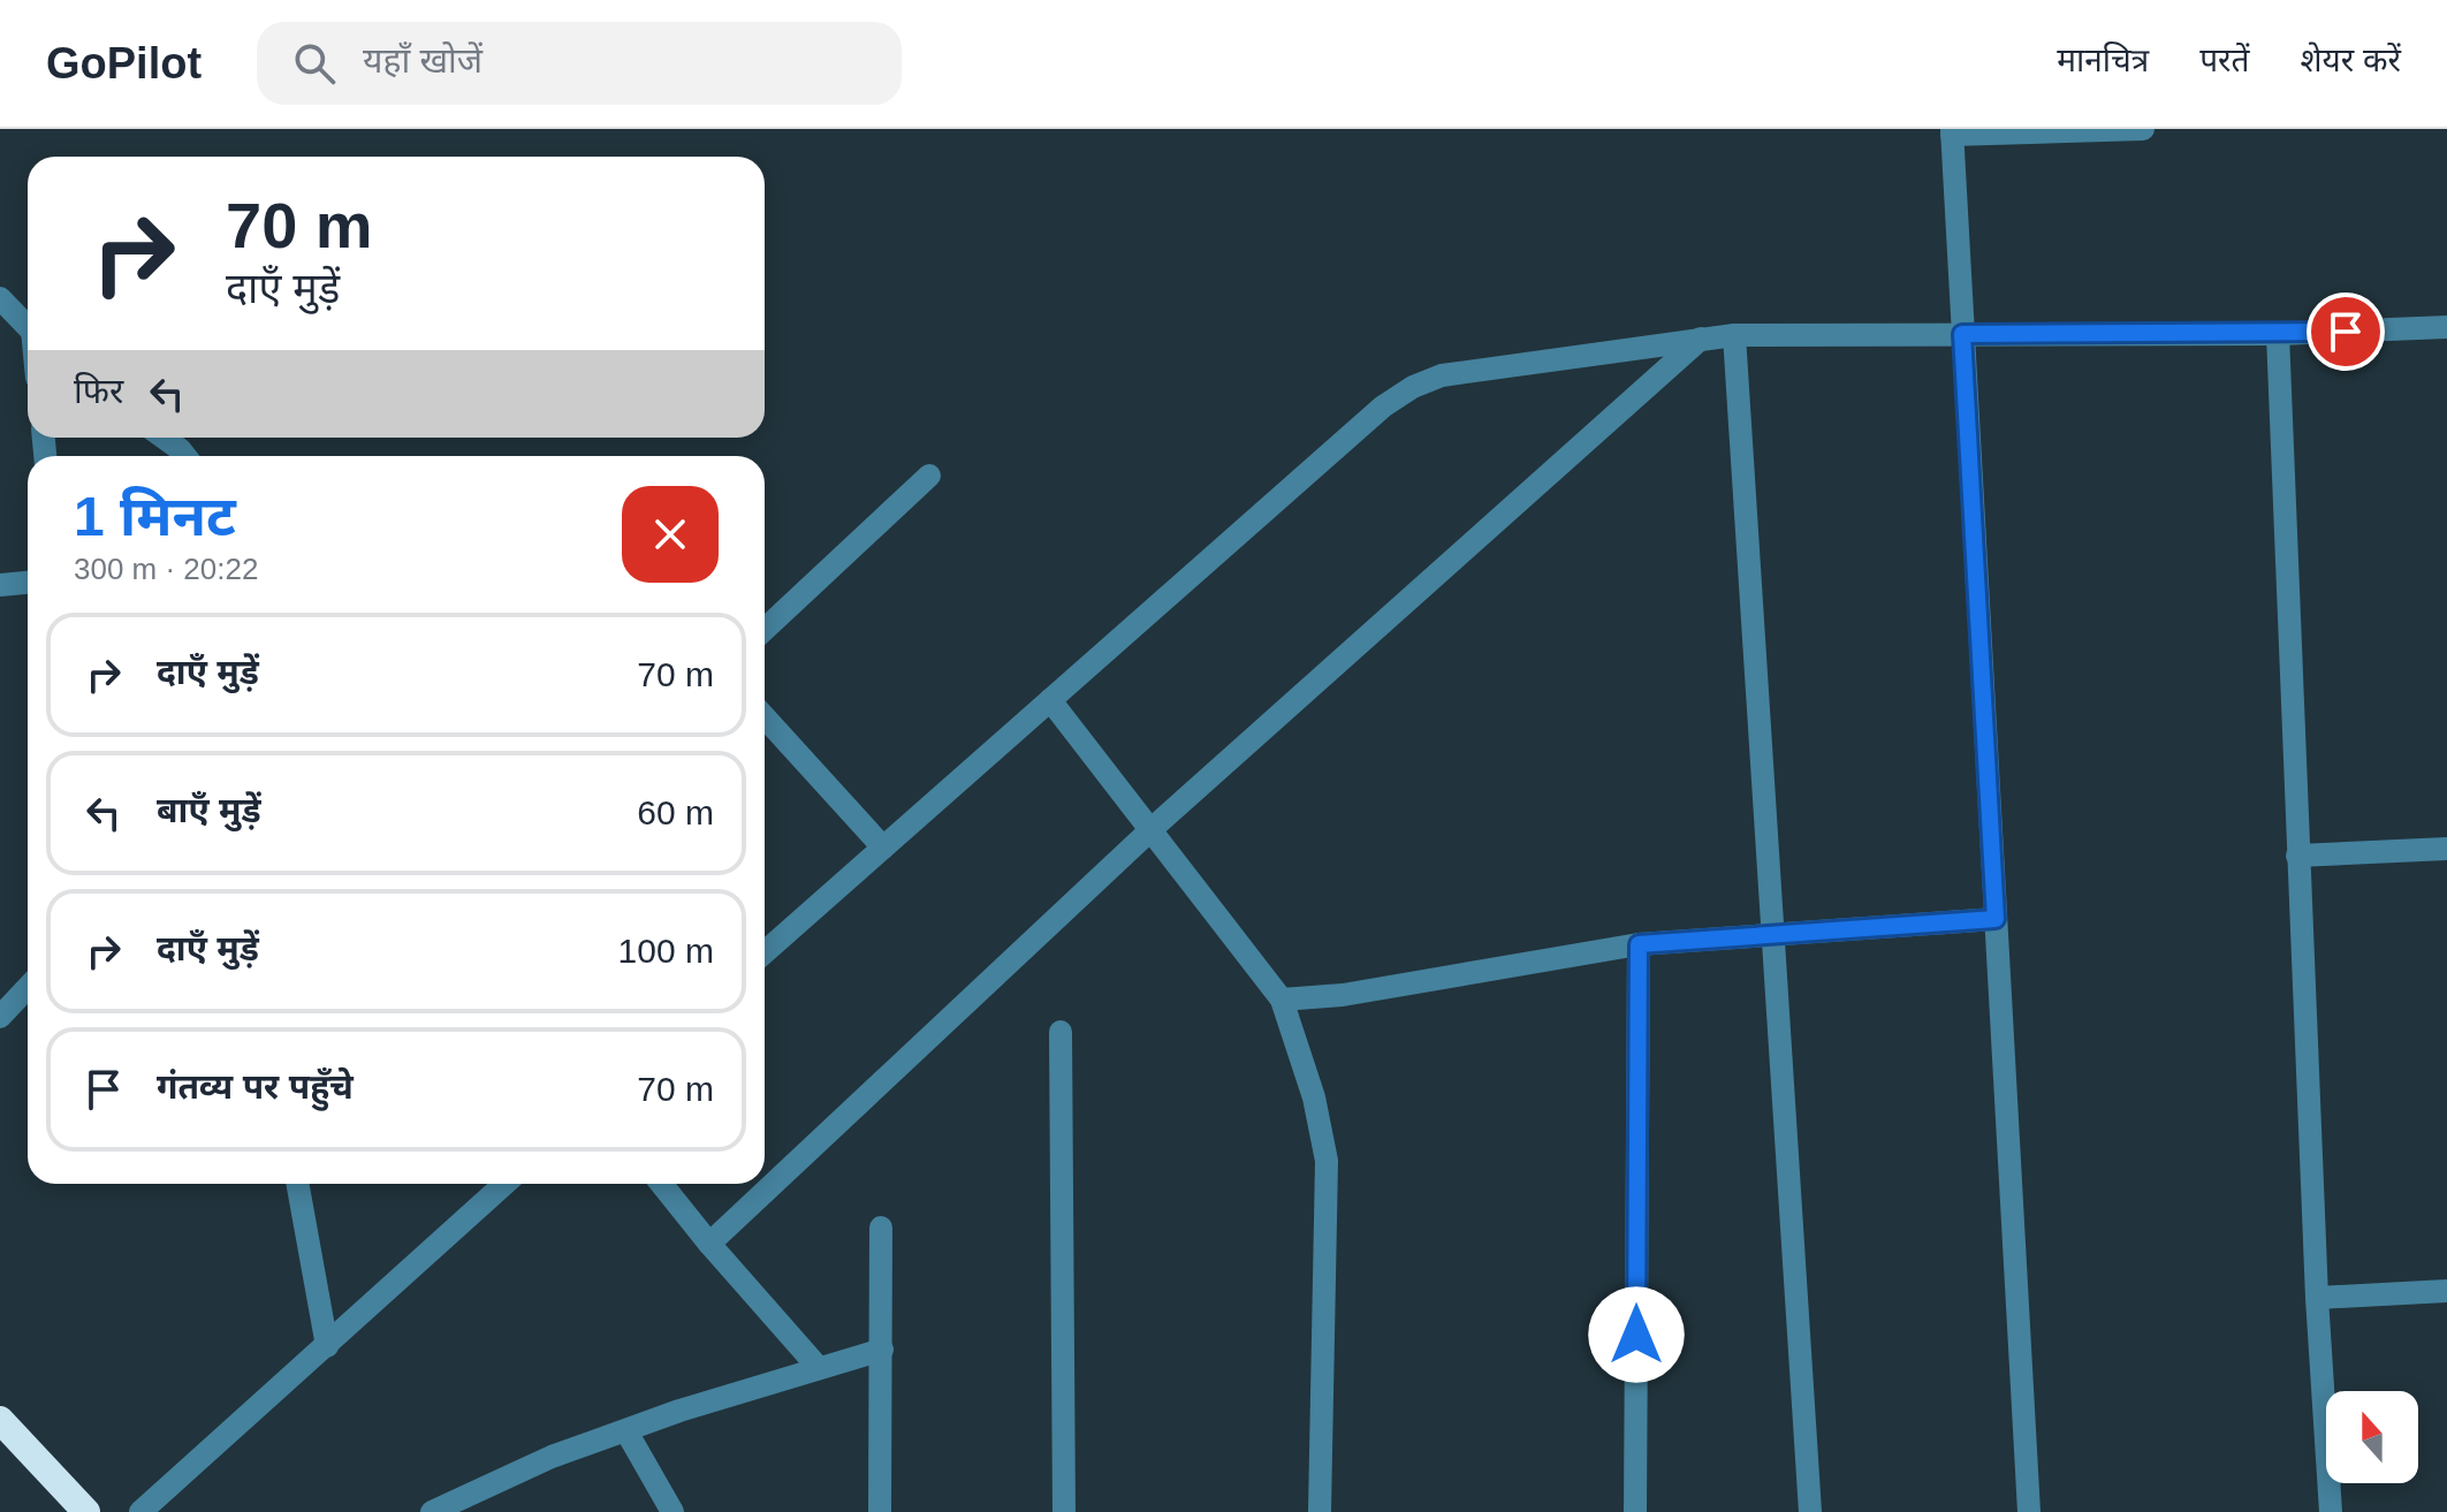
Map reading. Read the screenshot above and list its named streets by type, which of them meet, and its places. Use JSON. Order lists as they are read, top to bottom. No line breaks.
{"north":"top","page":{"header":"GoPilot","search":"यहाँ खोजें","nav":["मानचित्र","परतें","शेयर करें"],"turn":["70 m","दाएँ मुड़ें"],"then":"फिर","heading":["1 मिनट","300 m · 20:22"],"list":[{"name":"दाएँ मुड़ें","value":"70 m"},{"name":"बाएँ मुड़ें","value":"60 m"},{"name":"दाएँ मुड़ें","value":"100 m"},{"name":"गंतव्य पर पहुँचे","value":"70 m"}]}}
